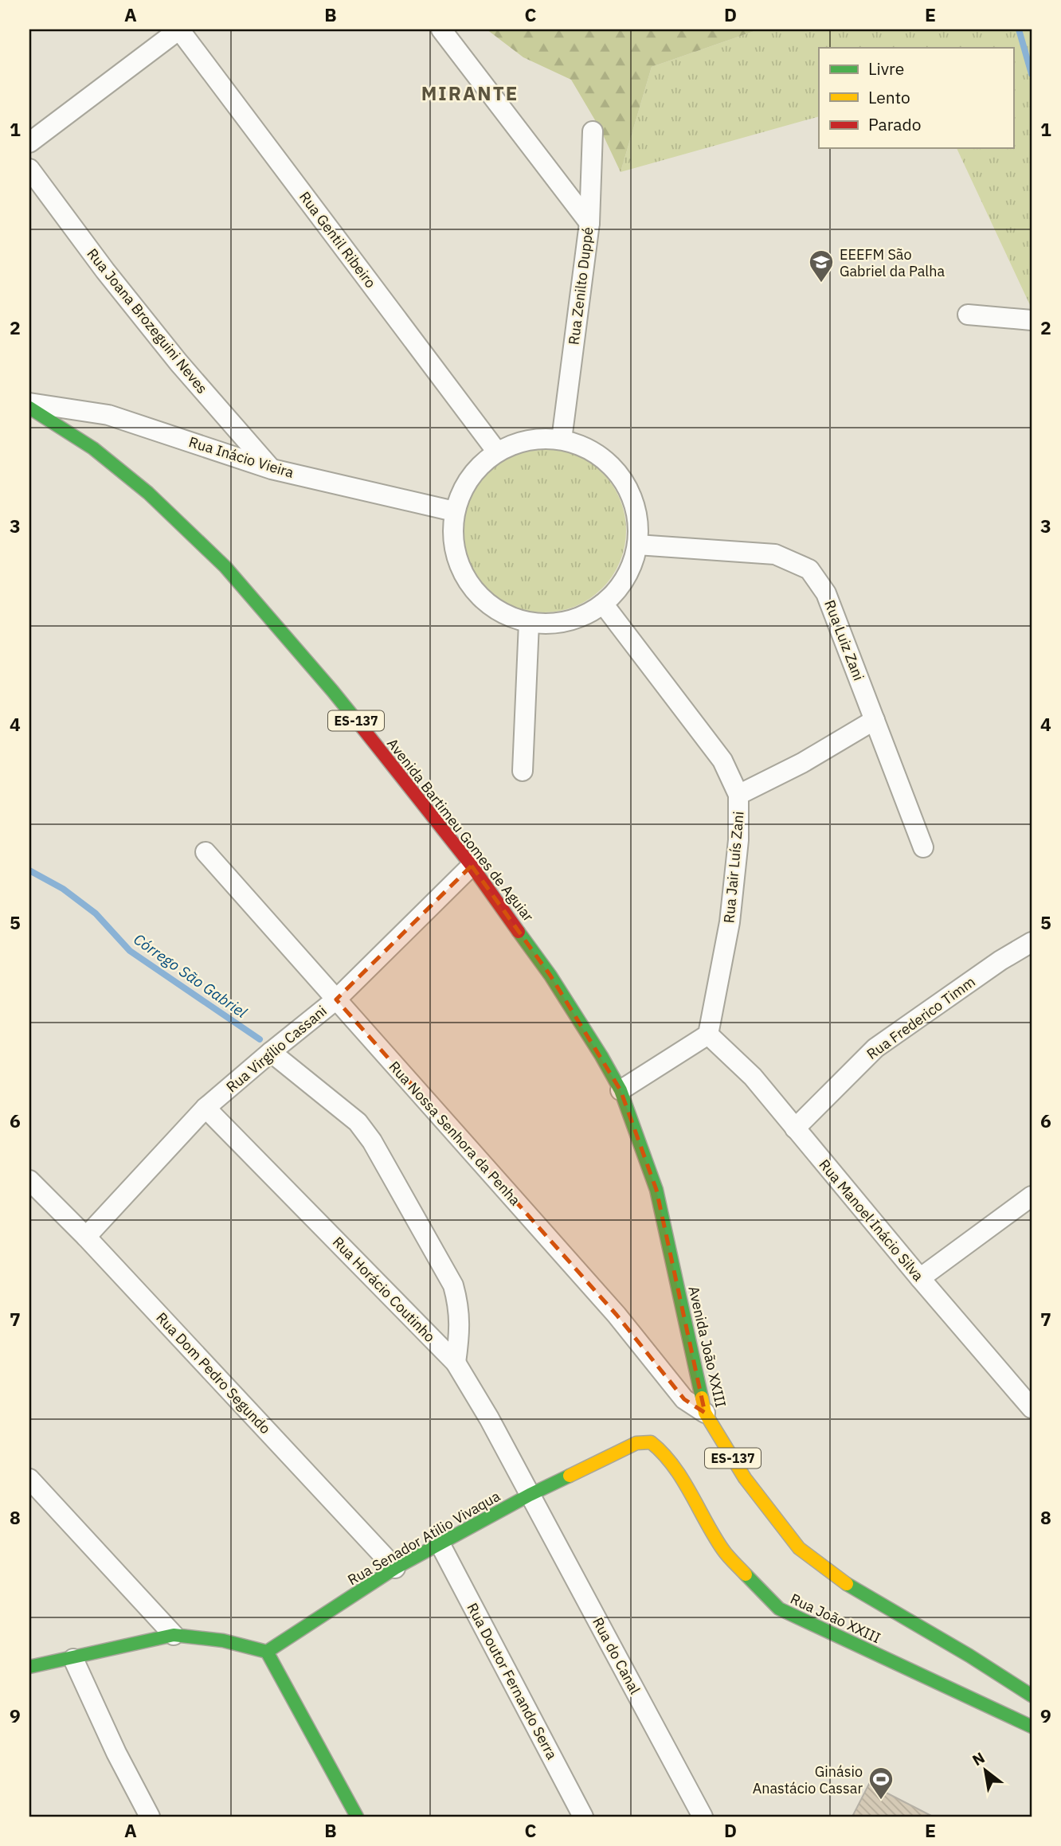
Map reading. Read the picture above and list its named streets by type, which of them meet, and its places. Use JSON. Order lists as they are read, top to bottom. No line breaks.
{"streets":{"main road":["ES-137","Avenida Bartimeu Gomes de Aguiar","Avenida João XXIII","Rua Senador Atilio Vivaqua","Rua João XXIII"],"street":["Rua Gentil Ribeiro","Rua Zenilto Duppé","Rua Joana Brozeguini Neves","Rua Inácio Vieira","Rua Luiz Zani","Rua Jair Luís Zani","Rua Frederico Timm","Rua Virgílio Cassani","Rua Nossa Senhora da Penha","Rua Manoel Inácio Silva","Rua Horácio Coutinho","Rua Dom Pedro Segundo","Rua do Canal","Rua Doutor Fernando Serra"]},"crossings":[["Rua Gentil Ribeiro","Rua Zenilto Duppé"],["Rua Gentil Ribeiro","Rua Inácio Vieira"],["Rua Gentil Ribeiro","Rua Luiz Zani"],["Rua Gentil Ribeiro","Rua Jair Luís Zani"],["Rua Zenilto Duppé","Rua Inácio Vieira"],["Rua Zenilto Duppé","Rua Luiz Zani"],["Rua Zenilto Duppé","Rua Jair Luís Zani"],["Rua Joana Brozeguini Neves","Rua Inácio Vieira"],["Rua Inácio Vieira","Rua Luiz Zani"],["Rua Inácio Vieira","Rua Jair Luís Zani"],["Rua Luiz Zani","Rua Jair Luís Zani"],["Avenida Bartimeu Gomes de Aguiar","Rua Virgílio Cassani"],["Avenida Bartimeu Gomes de Aguiar","Avenida João XXIII"],["Rua Jair Luís Zani","Rua Manoel Inácio Silva"],["Rua Frederico Timm","Rua Manoel Inácio Silva"],["Rua Virgílio Cassani","Rua Nossa Senhora da Penha"],["Rua Virgílio Cassani","Rua Horácio Coutinho"],["Rua Virgílio Cassani","Rua Dom Pedro Segundo"],["Rua Nossa Senhora da Penha","Avenida João XXIII"],["Rua Horácio Coutinho","Rua Senador Atilio Vivaqua"],["Rua Horácio Coutinho","Rua do Canal"],["Rua Dom Pedro Segundo","Rua Senador Atilio Vivaqua"],["Rua Senador Atilio Vivaqua","Rua João XXIII"],["Rua Senador Atilio Vivaqua","Rua do Canal"],["Rua Senador Atilio Vivaqua","Rua Doutor Fernando Serra"]],"districts":["MIRANTE"],"water":["Córrego São Gabriel"],"places":{"school or university":["EEEFM São Gabriel da Palha"],"sports":["Ginásio Anastácio Cassar"]},"legend":["Livre","Lento","Parado"],"north":"top left","grid":{"columns":["A","B","C","D","E"],"rows":["1","2","3","4","5","6","7","8","9"]}}
